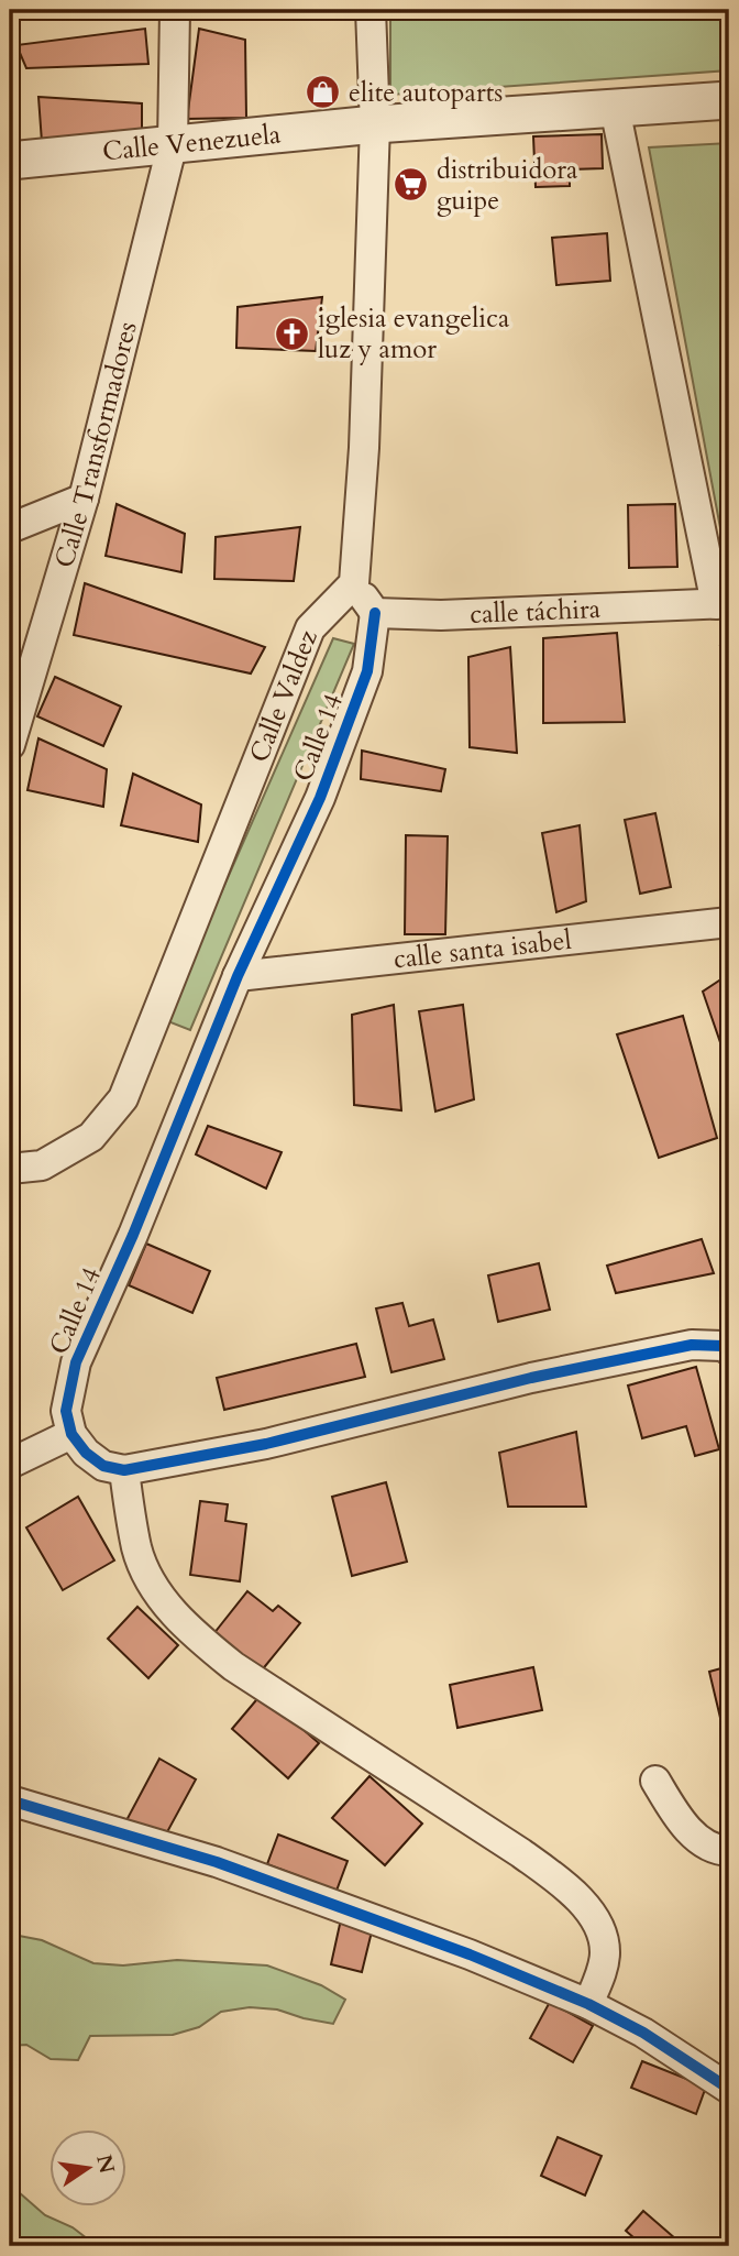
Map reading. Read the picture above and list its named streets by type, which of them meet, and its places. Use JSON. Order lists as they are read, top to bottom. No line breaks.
{"streets":{"street":["Calle Venezuela","Calle Transformadores","calle táchira","Calle Valdez","Calle 14","calle santa isabel"]},"crossings":[["Calle Venezuela","Calle Transformadores"],["calle táchira","Calle 14"],["Calle 14","calle santa isabel"]],"places":{"shop":["elite autoparts"],"supermarket":["distribuidora guipe"],"church":["iglesia evangelica luz y amor"]},"north":"right"}
